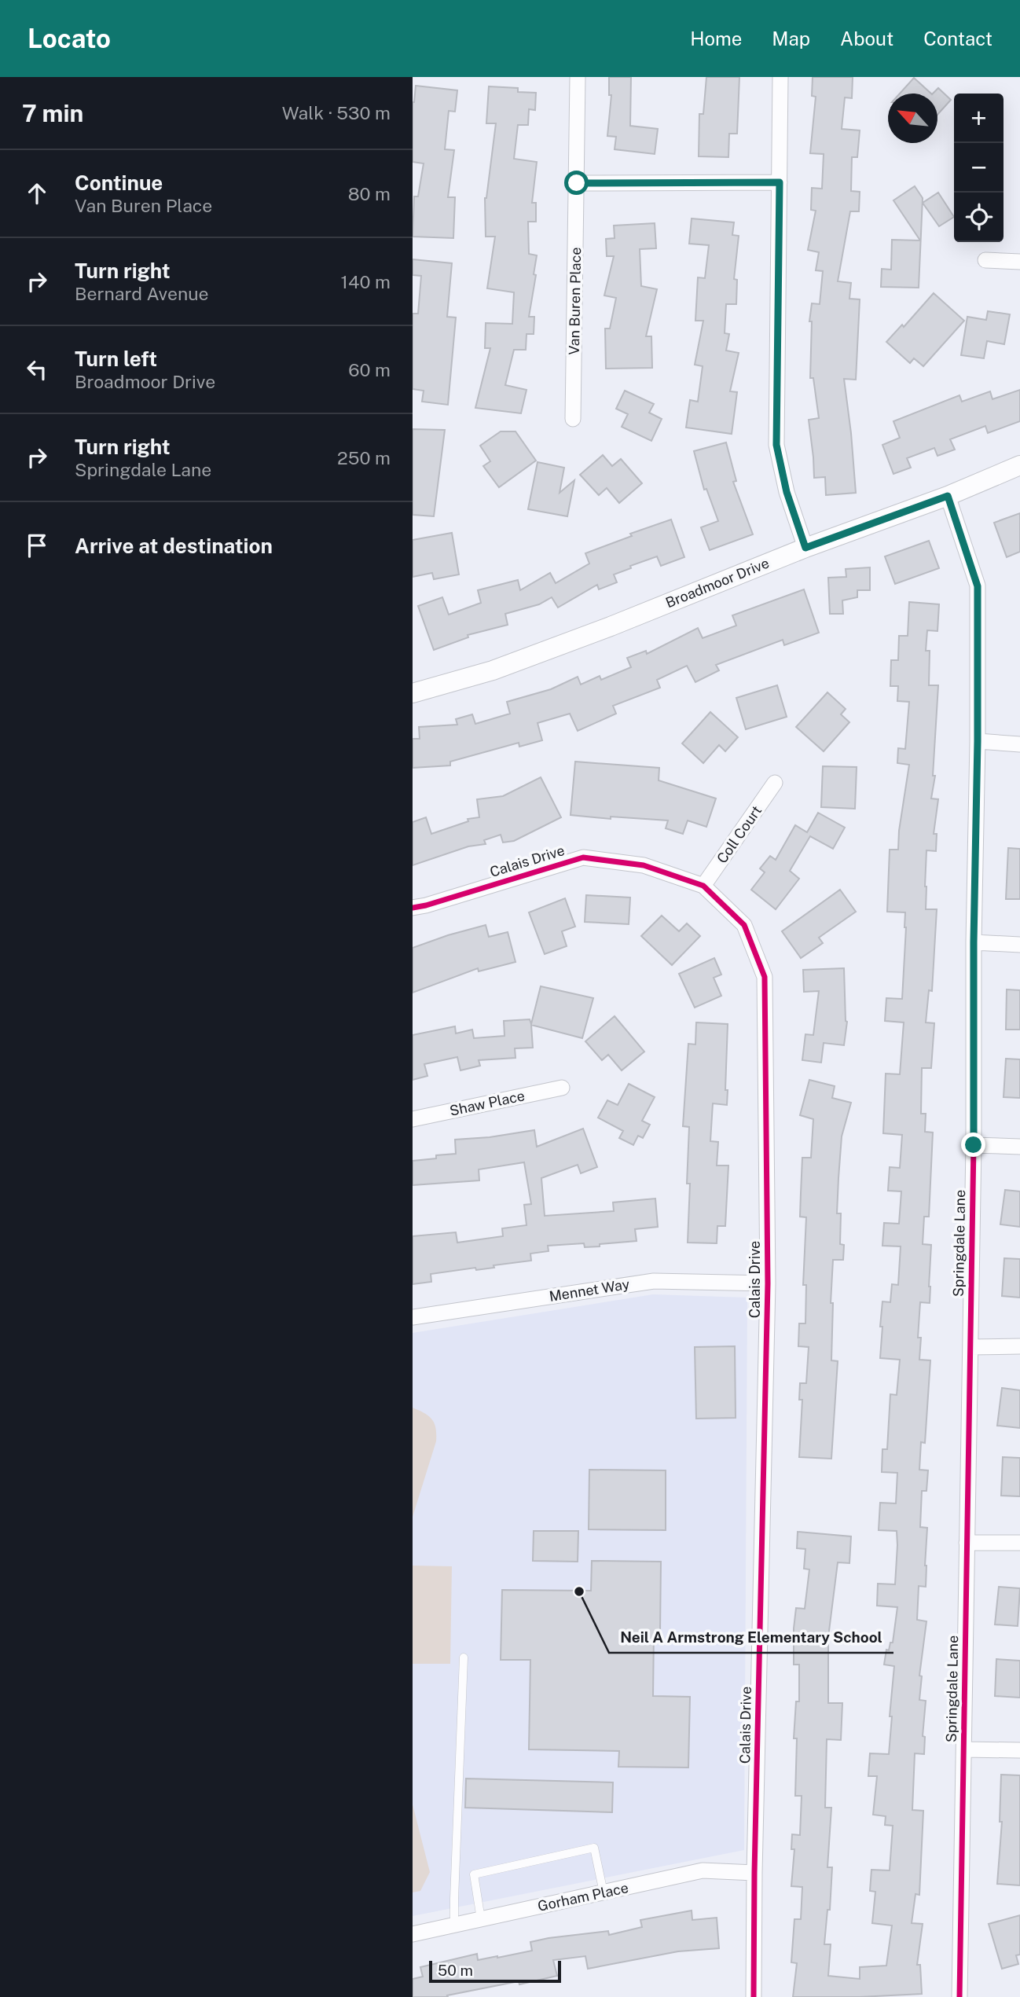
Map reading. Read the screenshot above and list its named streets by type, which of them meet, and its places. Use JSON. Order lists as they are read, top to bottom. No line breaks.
{"streets":{"street":["Van Buren Place","Broadmoor Drive","Coll Court","Calais Drive","Shaw Place","Springdale Lane","Mennet Way","Gorham Place"]},"crossings":[["Broadmoor Drive","Springdale Lane"],["Coll Court","Calais Drive"],["Calais Drive","Mennet Way"],["Calais Drive","Gorham Place"]],"places":["Neil A Armstrong Elementary School"],"scale_bar":"50 m","north":"top left","page":{"header":"Locato","nav":["Home","Map","About","Contact"],"heading":["7 min","Walk · 530 m"],"map_buttons":["+","−"],"list":[["Continue","Van Buren Place","80 m"],["Turn right","Bernard Avenue","140 m"],["Turn left","Broadmoor Drive","60 m"],["Turn right","Springdale Lane","250 m"],"Arrive at destination"],"scale":"50 m"}}
